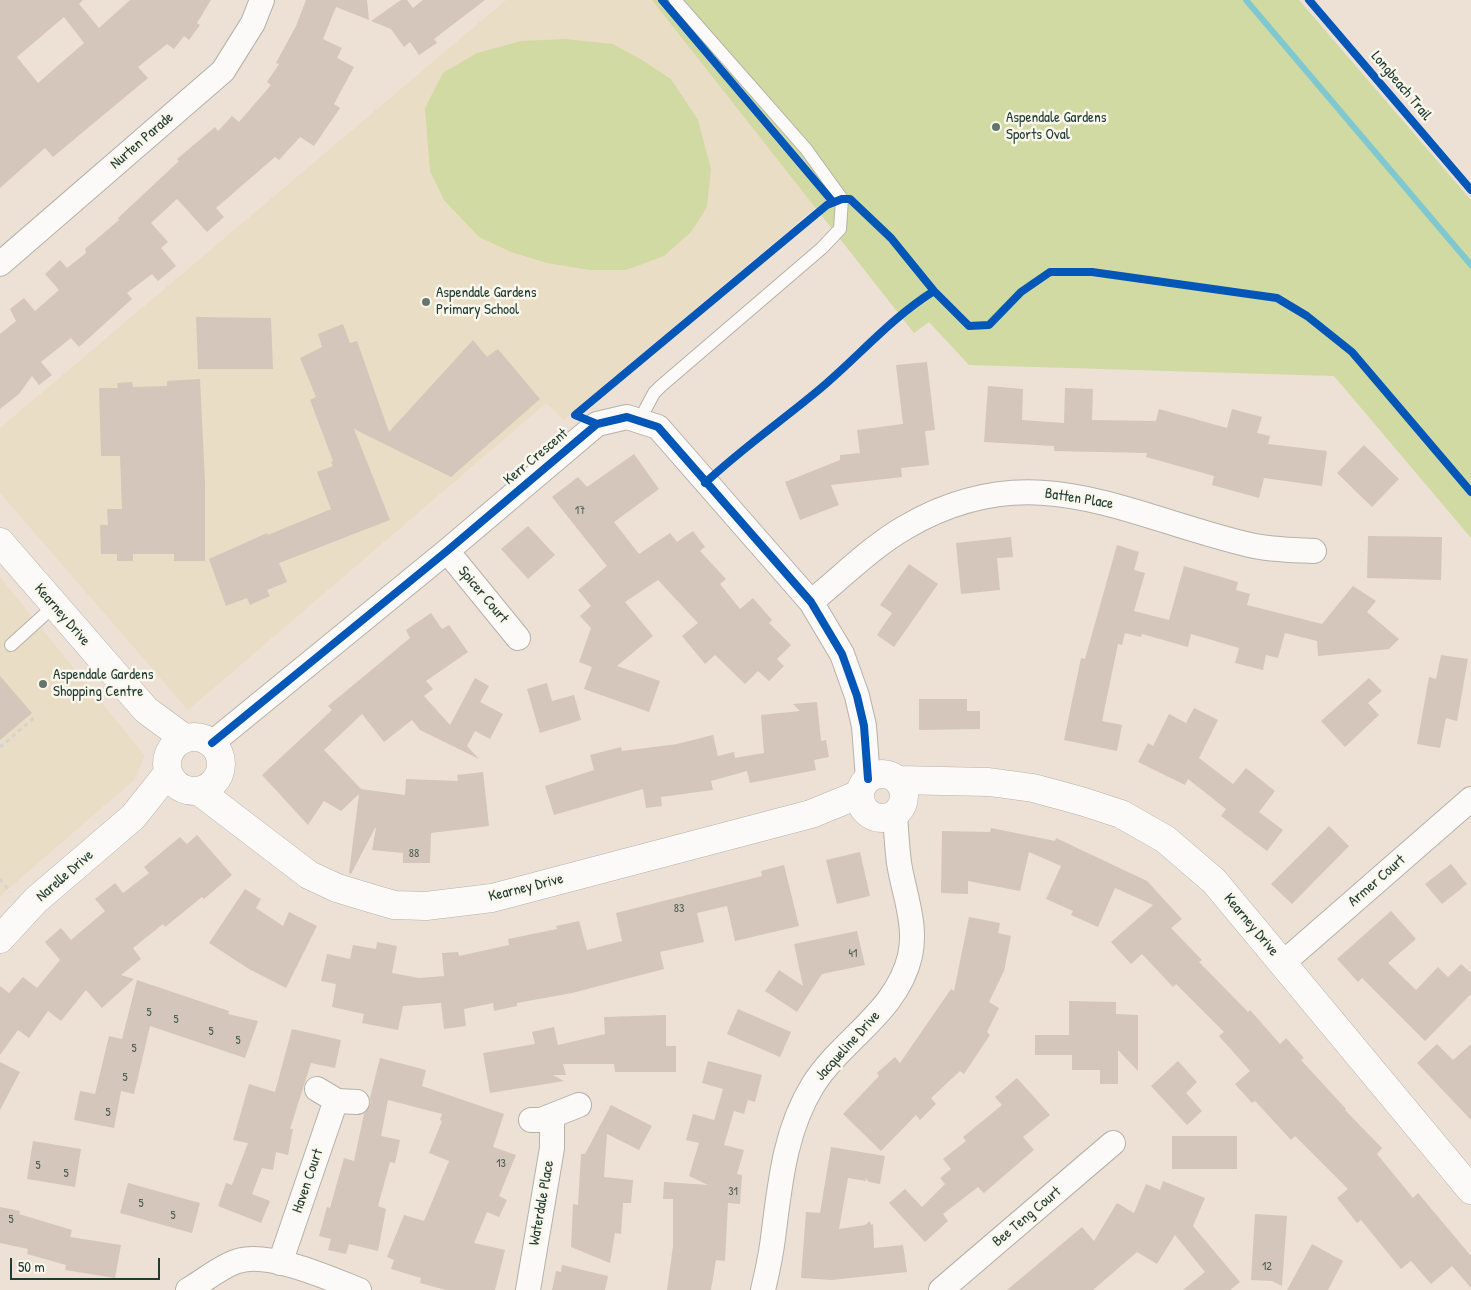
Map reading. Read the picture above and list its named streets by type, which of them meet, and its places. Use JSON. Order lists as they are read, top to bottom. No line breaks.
{"streets":{"street":["Nurten Parade","Kerr Crescent","Batten Place","Spicer Court","Kearney Drive","Narelle Drive","Armer Court","Jacqueline Drive","Haven Court","Waterdale Place","Bee Teng Court"],"cycle path":["Longbeach Trail"]},"crossings":[["Kerr Crescent","Batten Place"],["Kerr Crescent","Spicer Court"],["Kerr Crescent","Kearney Drive"],["Kerr Crescent","Narelle Drive"],["Kerr Crescent","Jacqueline Drive"],["Kearney Drive","Narelle Drive"],["Kearney Drive","Armer Court"],["Kearney Drive","Jacqueline Drive"]],"places":["Aspendale Gardens Sports Oval","Aspendale Gardens Primary School","Aspendale Gardens Shopping Centre"],"house_numbers":["17","88","83","41","5","5","5","5","5","5","5","13","5","5","31","5","5","5","12"],"scale_bar":"50 m"}
